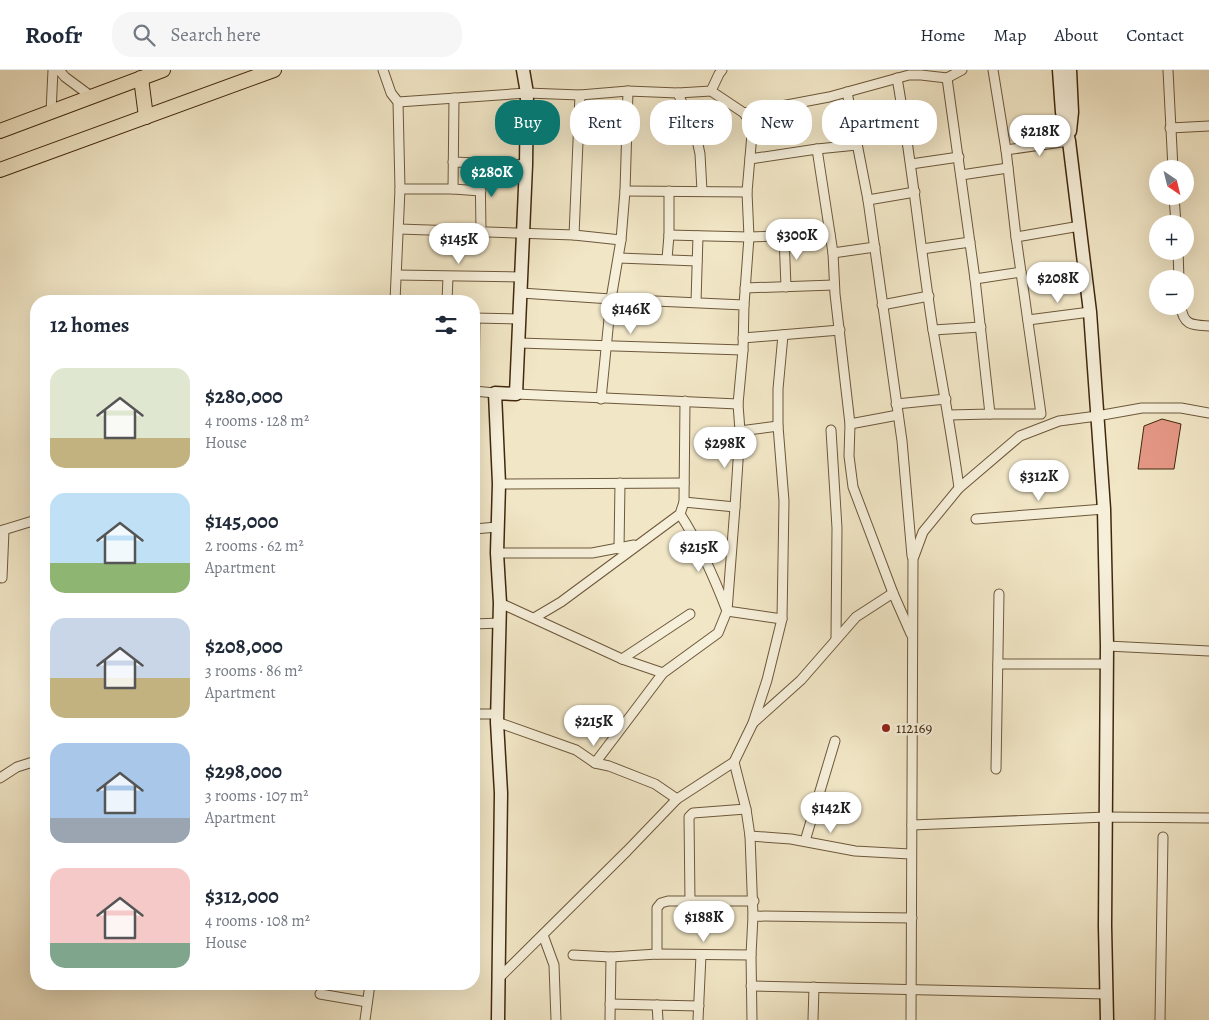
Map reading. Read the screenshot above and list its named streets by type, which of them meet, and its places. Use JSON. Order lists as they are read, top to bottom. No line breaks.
{"places":["112169"],"north":"bottom right","page":{"header":"Roofr","search":"Search here","nav":["Home","Map","About","Contact"],"chip":["Buy","Rent","Filters","New","Apartment"],"price":["$218K","$280K","$300K","$145K","$208K","$146K","$298K","$312K","$215K","$215K","$142K","$188K"],"map_buttons":["+","−"],"heading":"12 homes","list":[{"name":"$280,000","note":"4 rooms · 128 m² · House"},{"name":"$145,000","note":"2 rooms · 62 m² · Apartment"},{"name":"$208,000","note":"3 rooms · 86 m² · Apartment"},{"name":"$298,000","note":"3 rooms · 107 m² · Apartment"},{"name":"$312,000","note":"4 rooms · 108 m² · House"}]}}
